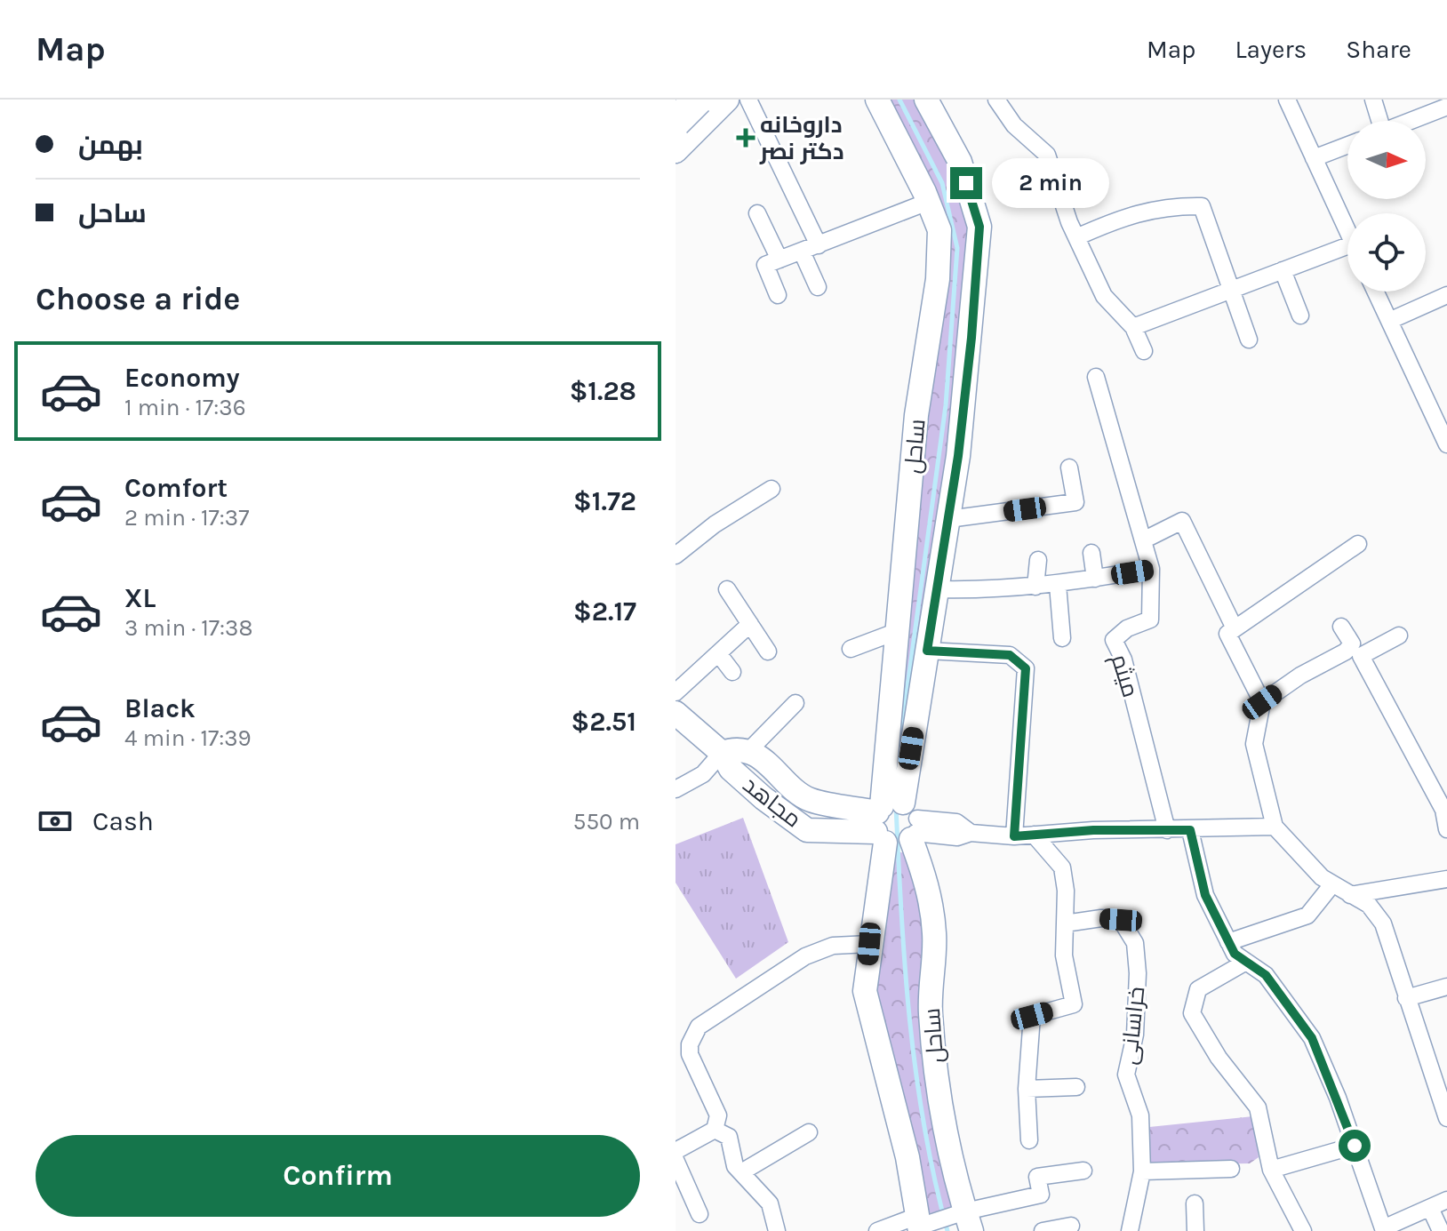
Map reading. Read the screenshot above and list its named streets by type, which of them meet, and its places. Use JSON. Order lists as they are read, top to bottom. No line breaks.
{"streets":{"street":["ساحل","میثم","مجاهد","خراسانی"]},"crossings":[["ساحل","مجاهد"]],"places":{"health":["داروخانه دکتر نصر"]},"north":"right","page":{"header":"Map","nav":["Map","Layers","Share"],"banner":["بهمن","ساحل"],"bubble":"2 min","heading":"Choose a ride","list":[{"name":"Economy","note":"1 min · 17:36","value":"$1.28"},{"name":"Comfort","note":"2 min · 17:37","value":"$1.72"},{"name":"XL","note":"3 min · 17:38","value":"$2.17"},{"name":"Black","note":"4 min · 17:39","value":"$2.51"}],"pay":["Cash","550 m"],"buttons":"Confirm"}}
